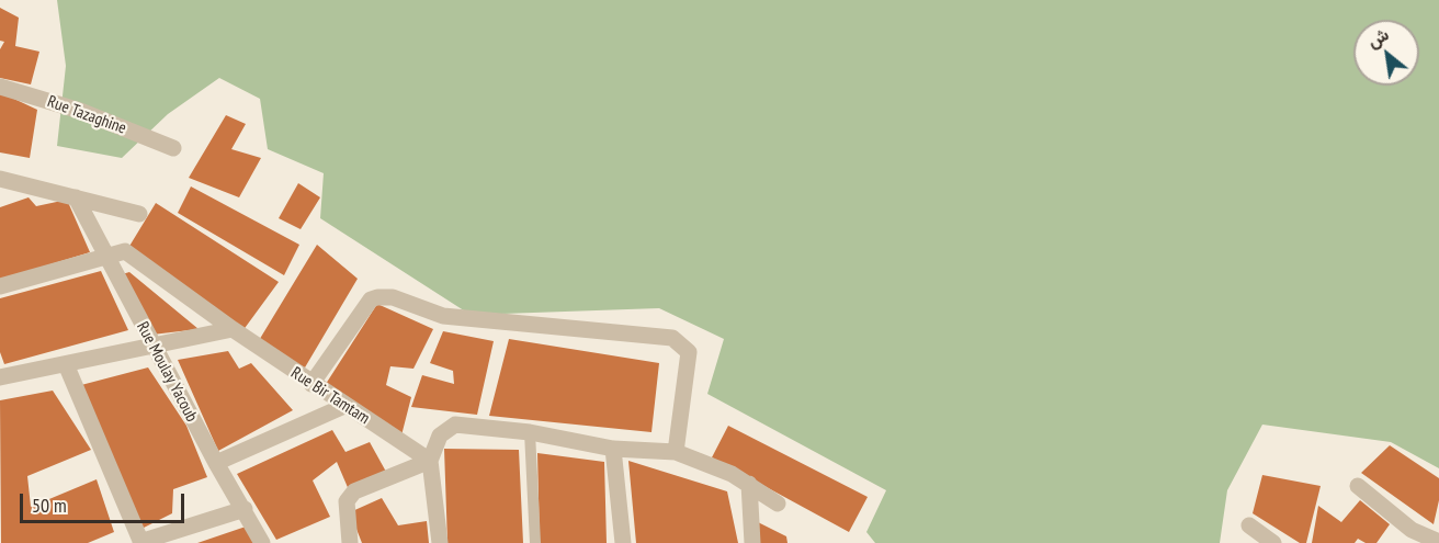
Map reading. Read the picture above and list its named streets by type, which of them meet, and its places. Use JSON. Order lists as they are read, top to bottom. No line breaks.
{"streets":{"street":["Rue Tazaghine","Rue Moulay Yacoub","Rue Bir Tamtam"]},"crossings":[["Rue Moulay Yacoub","Rue Bir Tamtam"]],"scale_bar":"50 m","north":"top left"}
